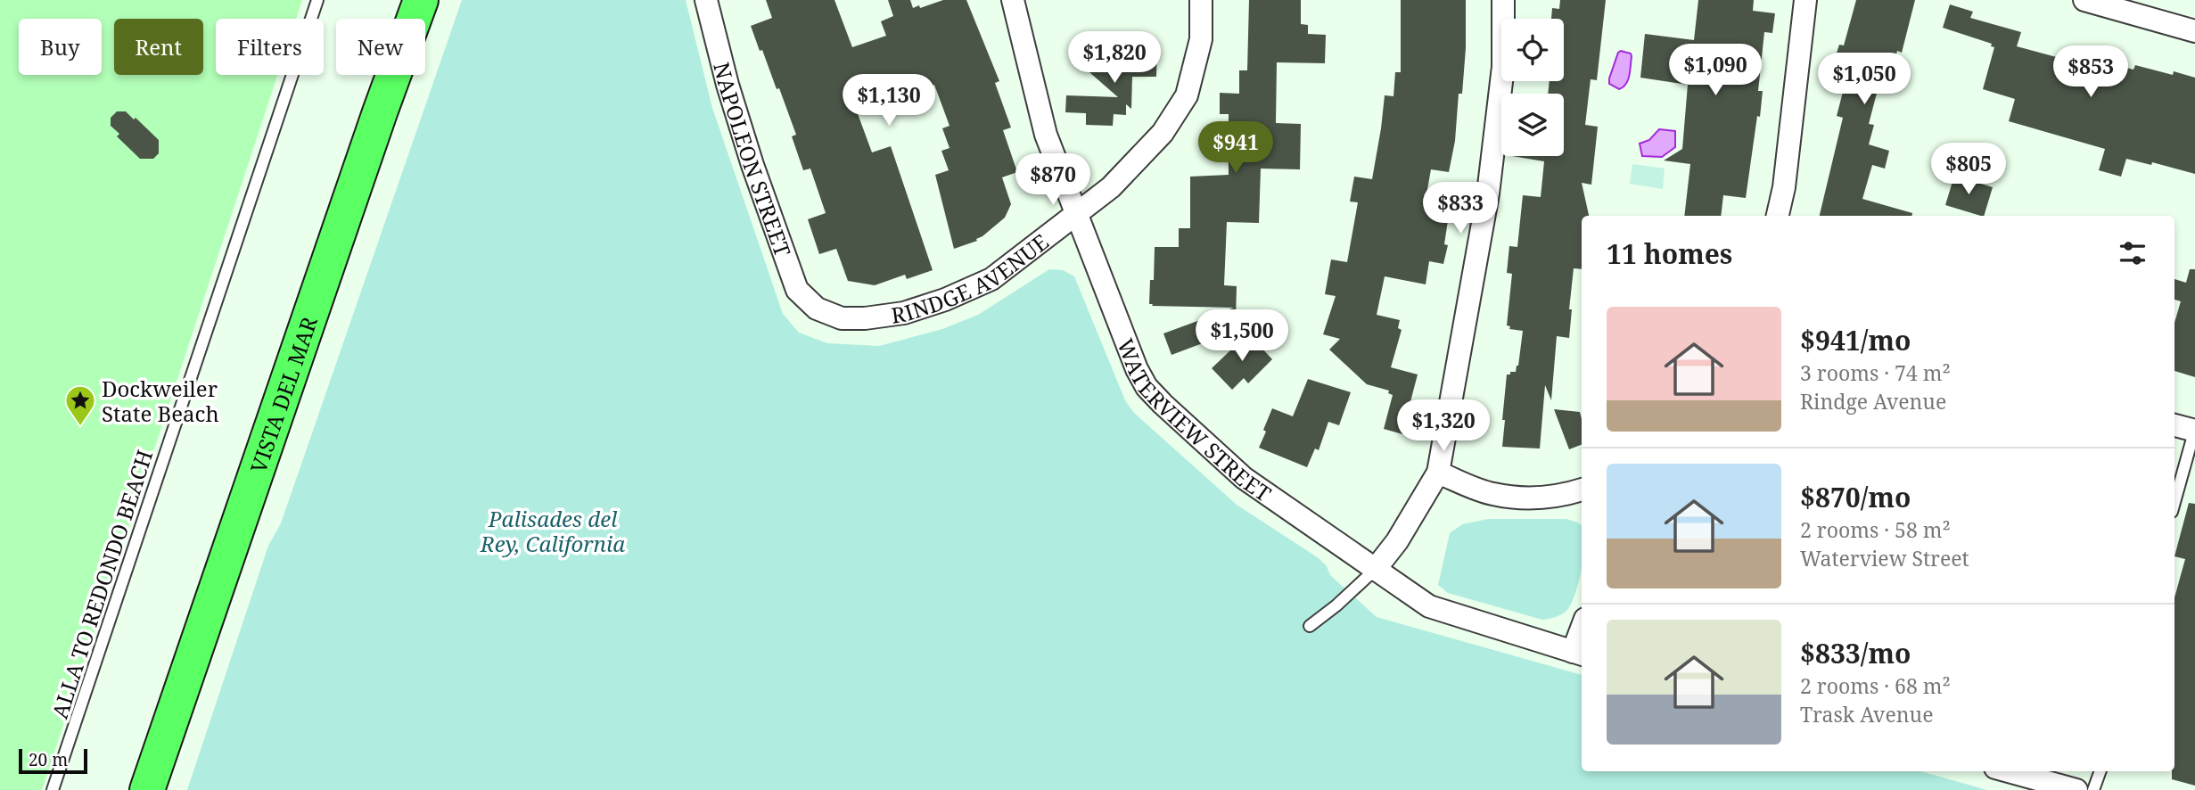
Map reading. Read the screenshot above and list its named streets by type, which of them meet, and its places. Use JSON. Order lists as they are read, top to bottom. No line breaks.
{"streets":{"main road":["VISTA DEL MAR"],"street":["NAPOLEON STREET","RINDGE AVENUE","WATERVIEW STREET"],"lane":["ALLA TO REDONDO BEACH"]},"crossings":[["NAPOLEON STREET","RINDGE AVENUE"],["RINDGE AVENUE","WATERVIEW STREET"]],"parks":["Palisades del Rey, California"],"places":{"place":["Dockweiler State Beach"]},"scale_bar":"20 m","page":{"chip":["Buy","Rent","Filters","New"],"price":["$1,820","$1,090","$853","$1,050","$1,130","$941","$805","$870","$833","$1,500","$1,320"],"heading":"11 homes","list":[{"name":"$941/mo","note":"3 rooms · 74 m² · Rindge Avenue"},{"name":"$870/mo","note":"2 rooms · 58 m² · Waterview Street"},{"name":"$833/mo","note":"2 rooms · 68 m² · Trask Avenue"}],"scale":"20 m"}}
